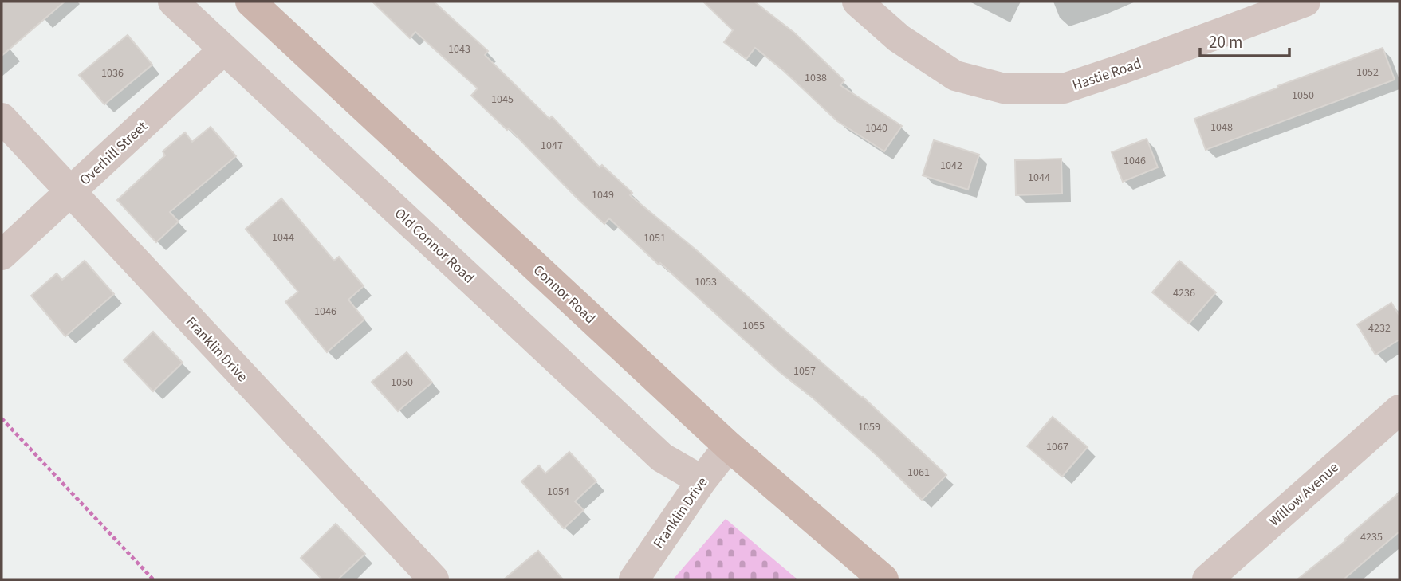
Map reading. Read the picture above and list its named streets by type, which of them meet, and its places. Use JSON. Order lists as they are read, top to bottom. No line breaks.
{"streets":{"main road":["Connor Road"],"street":["Hastie Road","Overhill Street","Old Connor Road","Franklin Drive","Willow Avenue"]},"crossings":[["Overhill Street","Old Connor Road"],["Overhill Street","Franklin Drive"],["Old Connor Road","Franklin Drive"],["Connor Road","Franklin Drive"]],"house_numbers":["1043","1052","1036","1038","1050","1045","1048","1040","1047","1046","1042","1044","1049","1044","1051","1053","4236","1046","1055","4232","1057","1050","1059","1067","1061","1054","4235"],"scale_bar":"20 m"}
